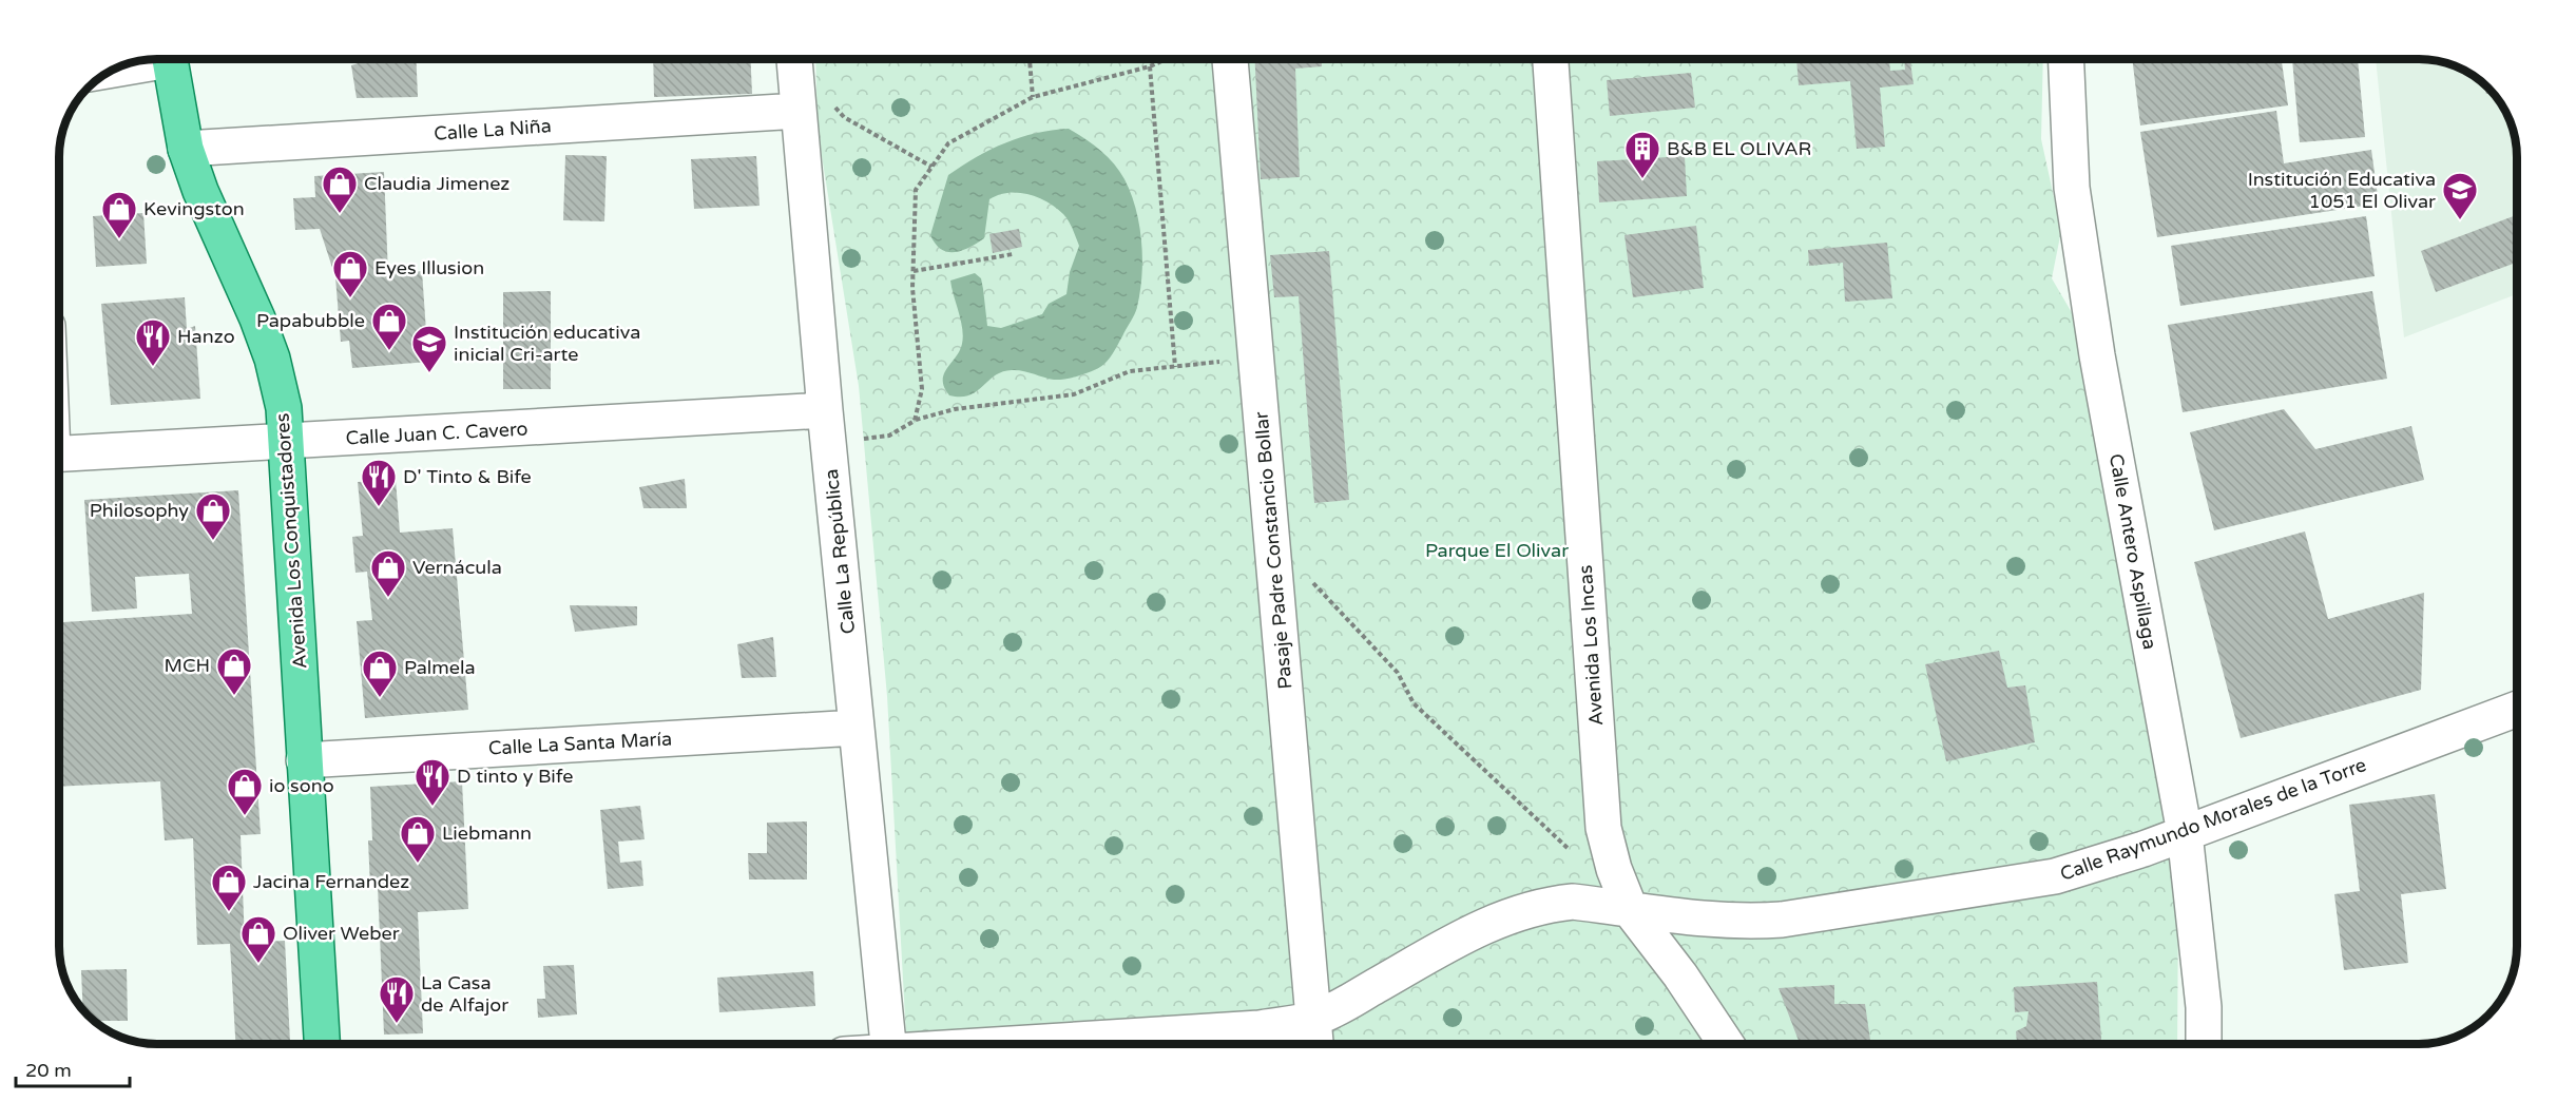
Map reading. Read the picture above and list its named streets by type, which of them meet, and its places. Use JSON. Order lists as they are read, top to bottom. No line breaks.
{"streets":{"main road":["Avenida Los Conquistadores"],"street":["Calle La Niña","Calle Juan C. Cavero","Pasaje Padre Constancio Bollar","Calle La República","Calle Antero Aspillaga","Avenida Los Incas","Calle La Santa María","Calle Raymundo Morales de la Torre"]},"crossings":[["Calle La Niña","Avenida Los Conquistadores"],["Calle La Niña","Calle La República"],["Calle Juan C. Cavero","Avenida Los Conquistadores"],["Calle Juan C. Cavero","Calle La República"],["Avenida Los Conquistadores","Calle La Santa María"],["Pasaje Padre Constancio Bollar","Calle Raymundo Morales de la Torre"],["Calle La República","Calle La Santa María"],["Calle Antero Aspillaga","Calle Raymundo Morales de la Torre"],["Avenida Los Incas","Calle Raymundo Morales de la Torre"]],"parks":["Parque El Olivar"],"places":{"building":["B&B EL OLIVAR"],"shop":["Claudia Jimenez","Kevingston","Eyes Illusion","Papabubble","Philosophy","Vernácula","MCH","Palmela","io sono","Liebmann","Jacina Fernandez","Oliver Weber"],"school or university":["Institución Educativa 1051 El Olivar","Institución educativa inicial Cri-arte"],"restaurant":["Hanzo","D' Tinto & Bife","D tinto y Bife","La Casa de Alfajor"]},"scale_bar":"20 m"}
